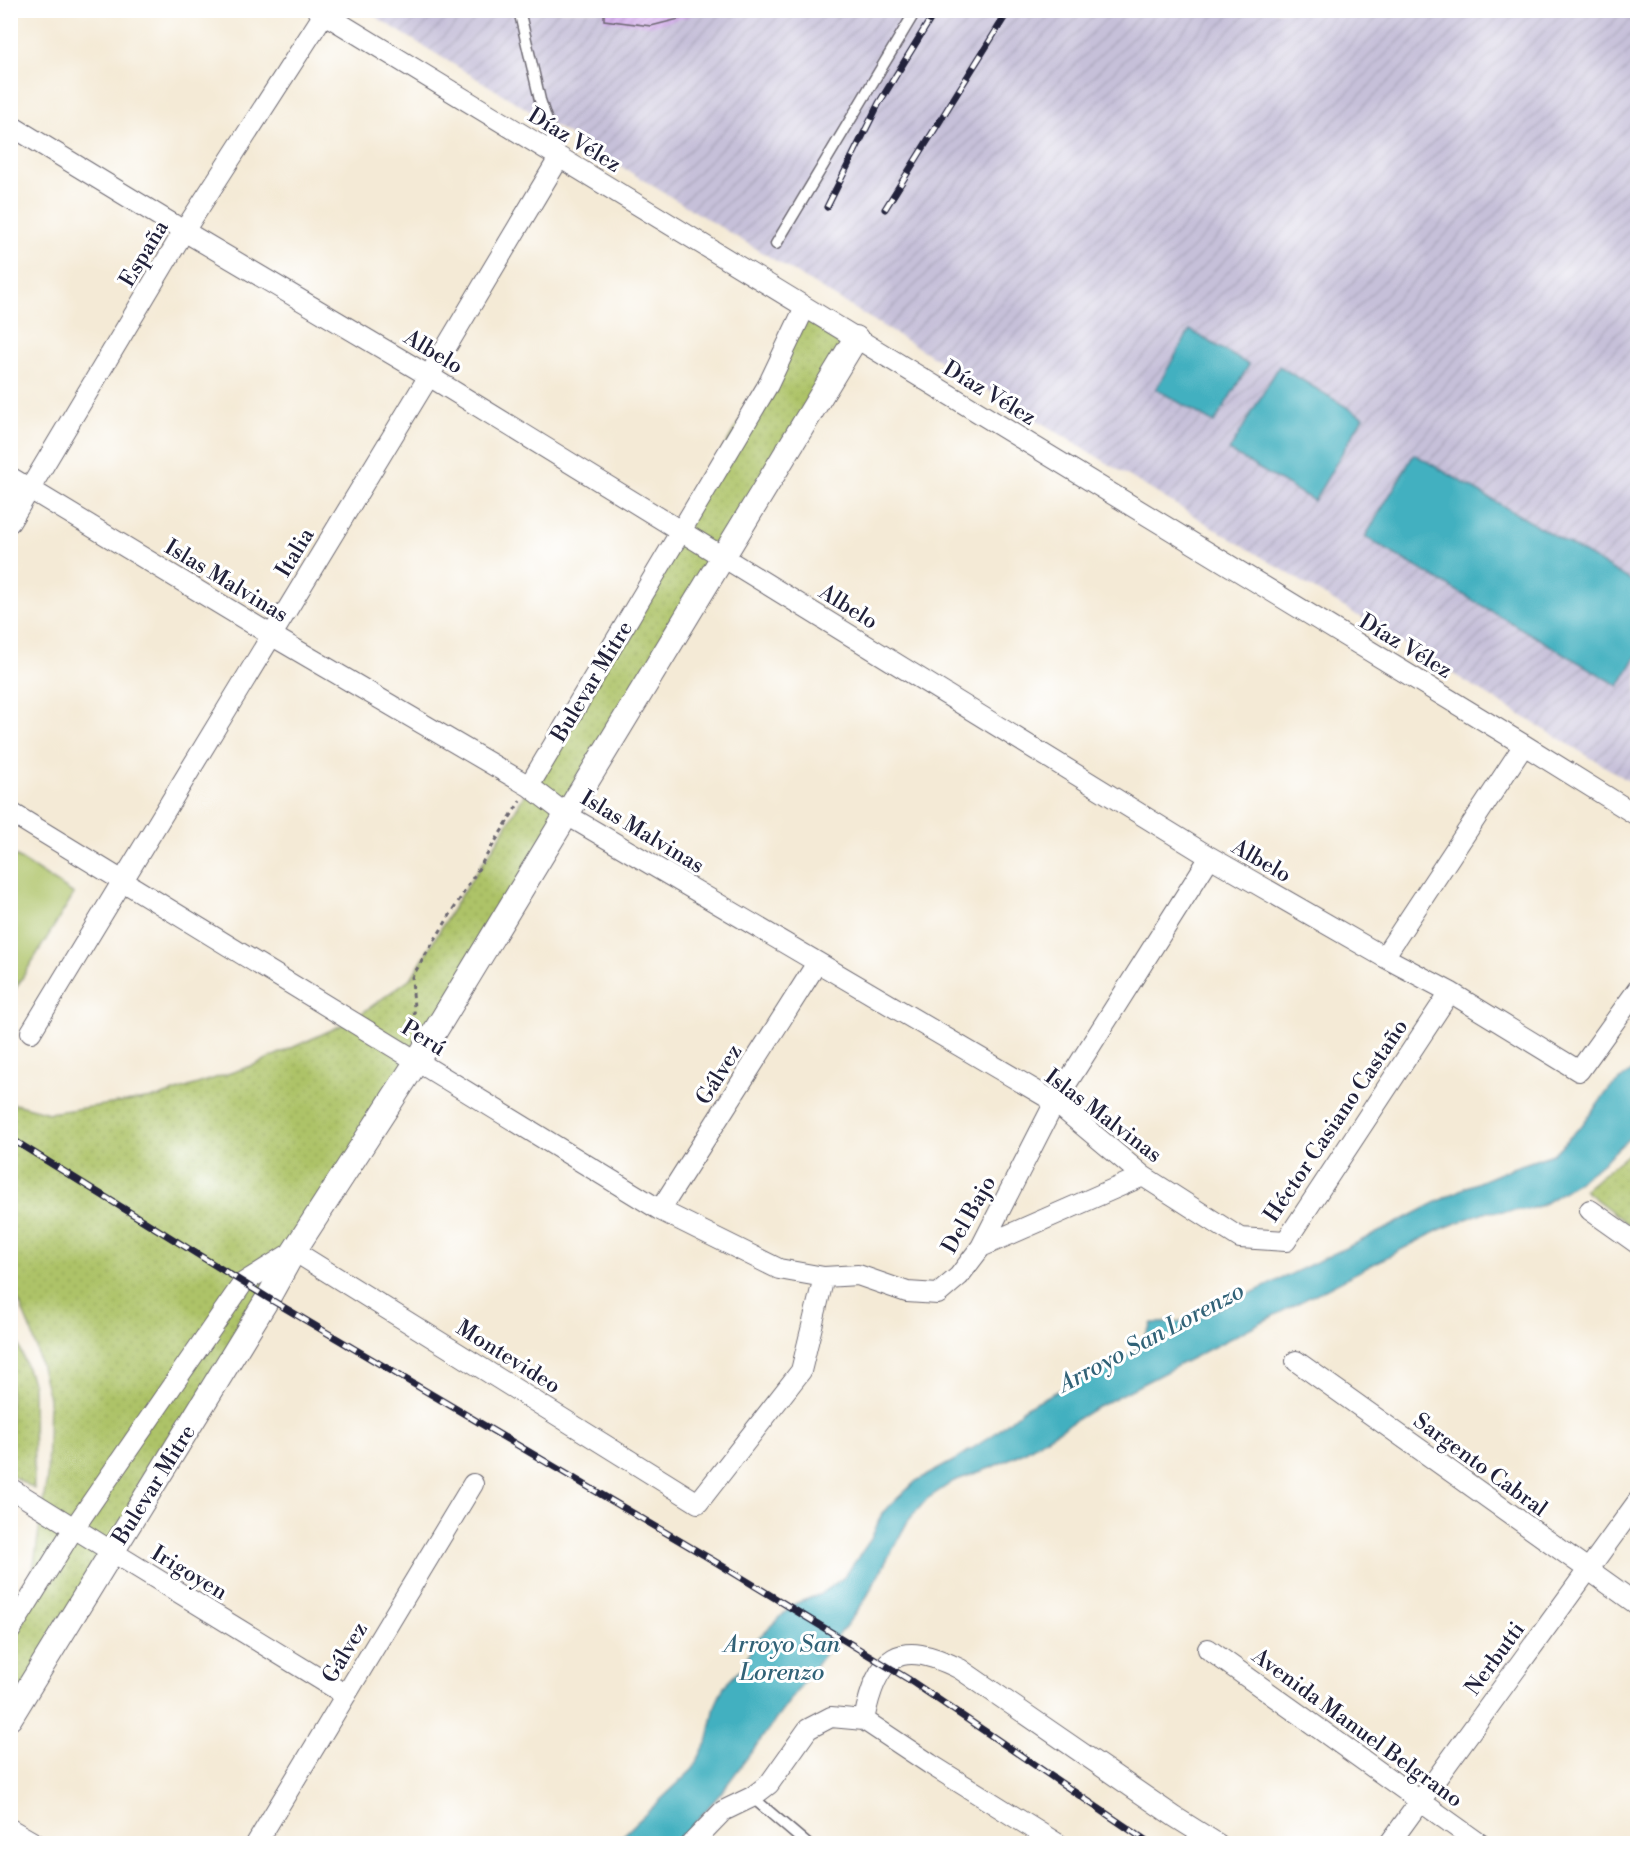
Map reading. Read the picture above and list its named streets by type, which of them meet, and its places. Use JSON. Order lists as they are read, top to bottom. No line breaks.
{"streets":{"street":["Díaz Vélez","España","Albelo","Italia","Islas Malvinas","Bulevar Mitre","Perú","Gálvez","Héctor Casiano Castaño","Del Bajo","Montevideo","Sargento Cabral","Irigoyen","Nerbutti","Avenida Manuel Belgrano"]},"crossings":[["Díaz Vélez","España"],["Díaz Vélez","Italia"],["Díaz Vélez","Bulevar Mitre"],["España","Albelo"],["España","Islas Malvinas"],["Albelo","Italia"],["Albelo","Bulevar Mitre"],["Albelo","Héctor Casiano Castaño"],["Albelo","Del Bajo"],["Italia","Islas Malvinas"],["Italia","Perú"],["Islas Malvinas","Bulevar Mitre"],["Islas Malvinas","Gálvez"],["Islas Malvinas","Héctor Casiano Castaño"],["Islas Malvinas","Del Bajo"],["Bulevar Mitre","Perú"],["Bulevar Mitre","Montevideo"],["Bulevar Mitre","Irigoyen"],["Perú","Gálvez"],["Perú","Del Bajo"],["Perú","Montevideo"],["Gálvez","Irigoyen"],["Del Bajo","Montevideo"],["Sargento Cabral","Nerbutti"],["Nerbutti","Avenida Manuel Belgrano"]],"water":["Arroyo San Lorenzo"]}
